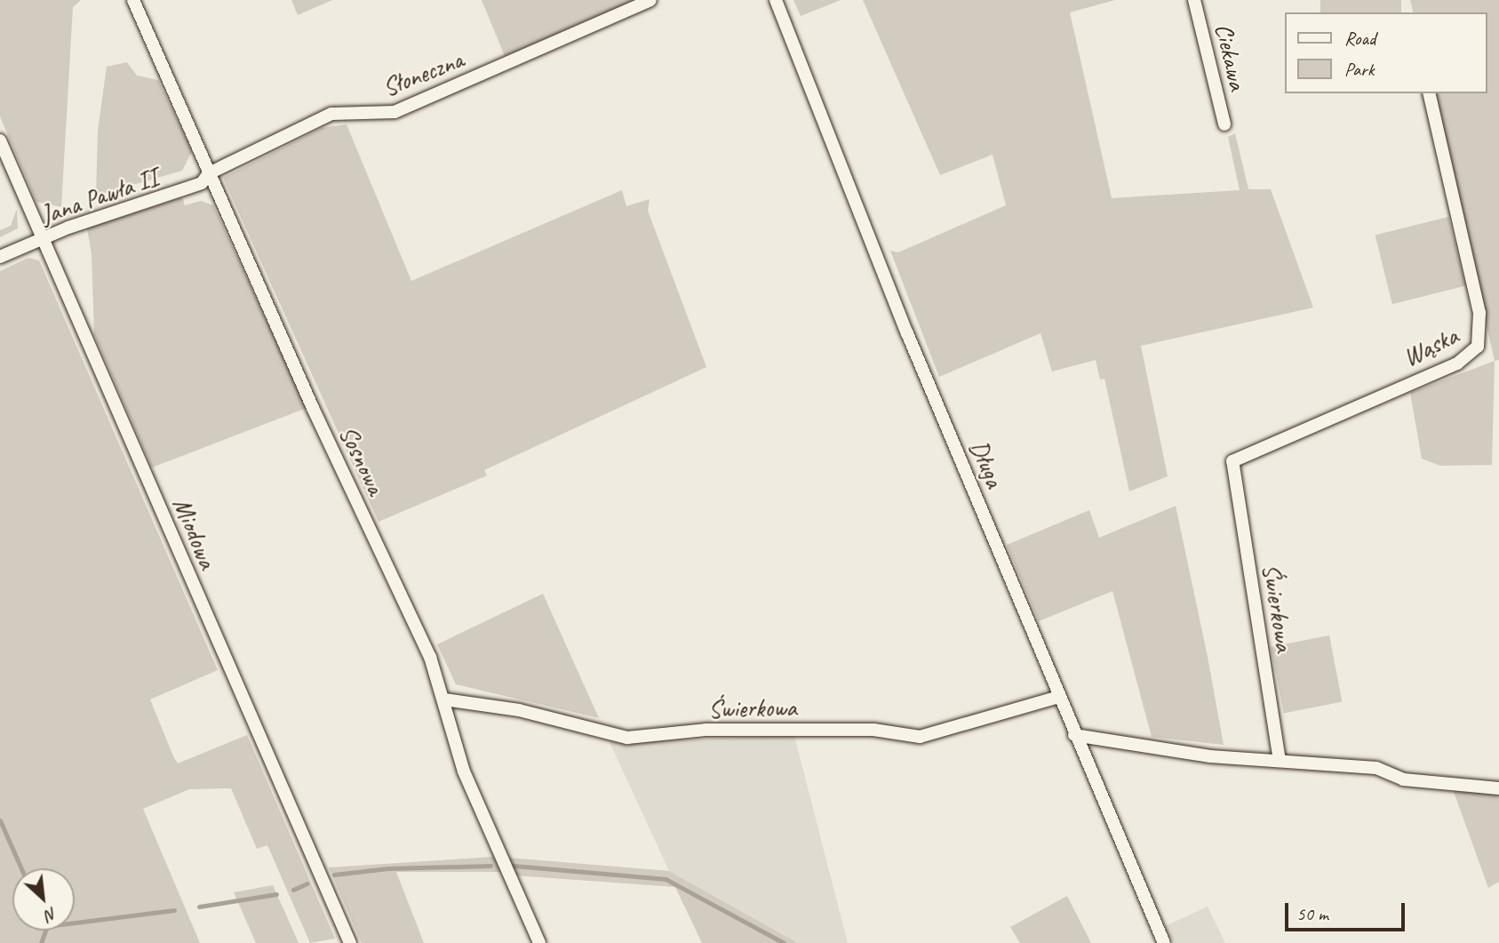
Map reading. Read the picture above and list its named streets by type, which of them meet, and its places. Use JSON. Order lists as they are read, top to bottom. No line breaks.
{"streets":{"street":["Ciekawa","Słoneczna","Jana Pawła II","Wąska","Sosnowa","Długa","Miodowa","Świerkowa"]},"crossings":[["Słoneczna","Jana Pawła II"],["Słoneczna","Sosnowa"],["Jana Pawła II","Sosnowa"],["Jana Pawła II","Miodowa"],["Wąska","Świerkowa"],["Sosnowa","Świerkowa"],["Długa","Świerkowa"]],"legend":["Road","Park"],"scale_bar":"50 m","north":"bottom right"}
